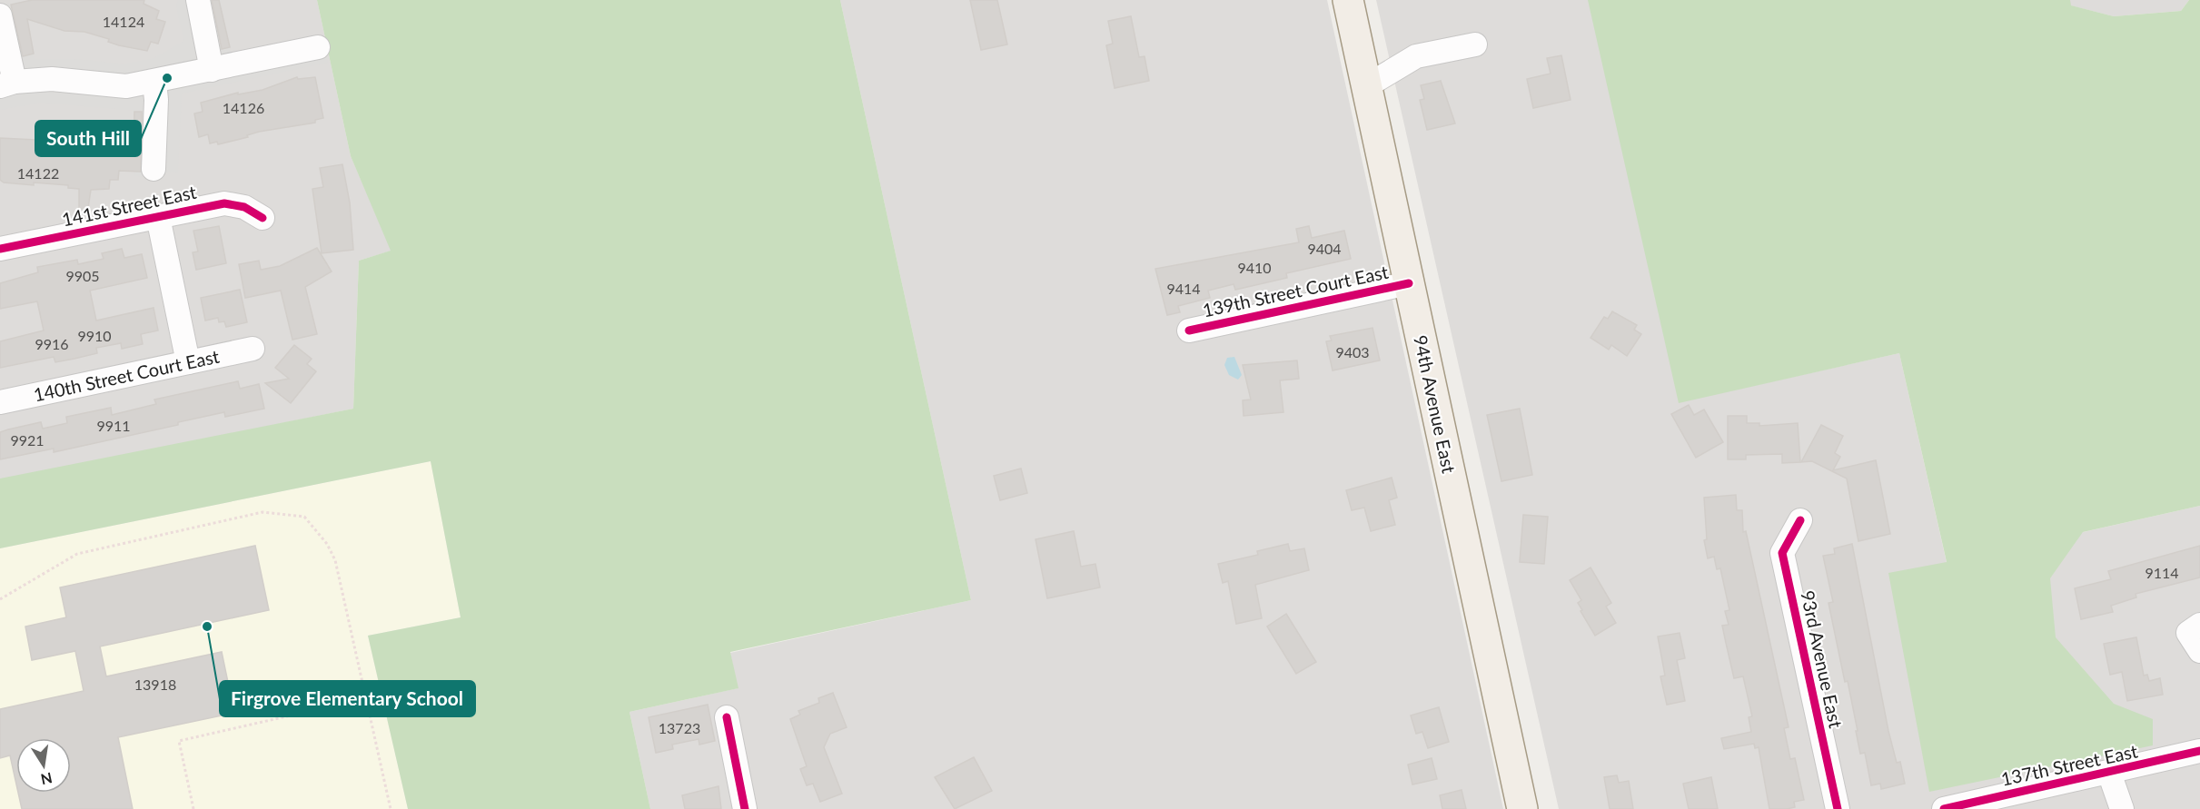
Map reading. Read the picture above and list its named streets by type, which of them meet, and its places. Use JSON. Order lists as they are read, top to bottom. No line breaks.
{"streets":{"main road":["94th Avenue East"],"street":["141st Street East","139th Street Court East","140th Street Court East","93rd Avenue East","137th Street East"]},"crossings":[["139th Street Court East","94th Avenue East"]],"places":["South Hill","Firgrove Elementary School"],"house_numbers":["14124","14126","14122","9404","9410","9905","9414","9910","9916","9403","9911","9921","9114","13918","13723"],"north":"bottom"}
